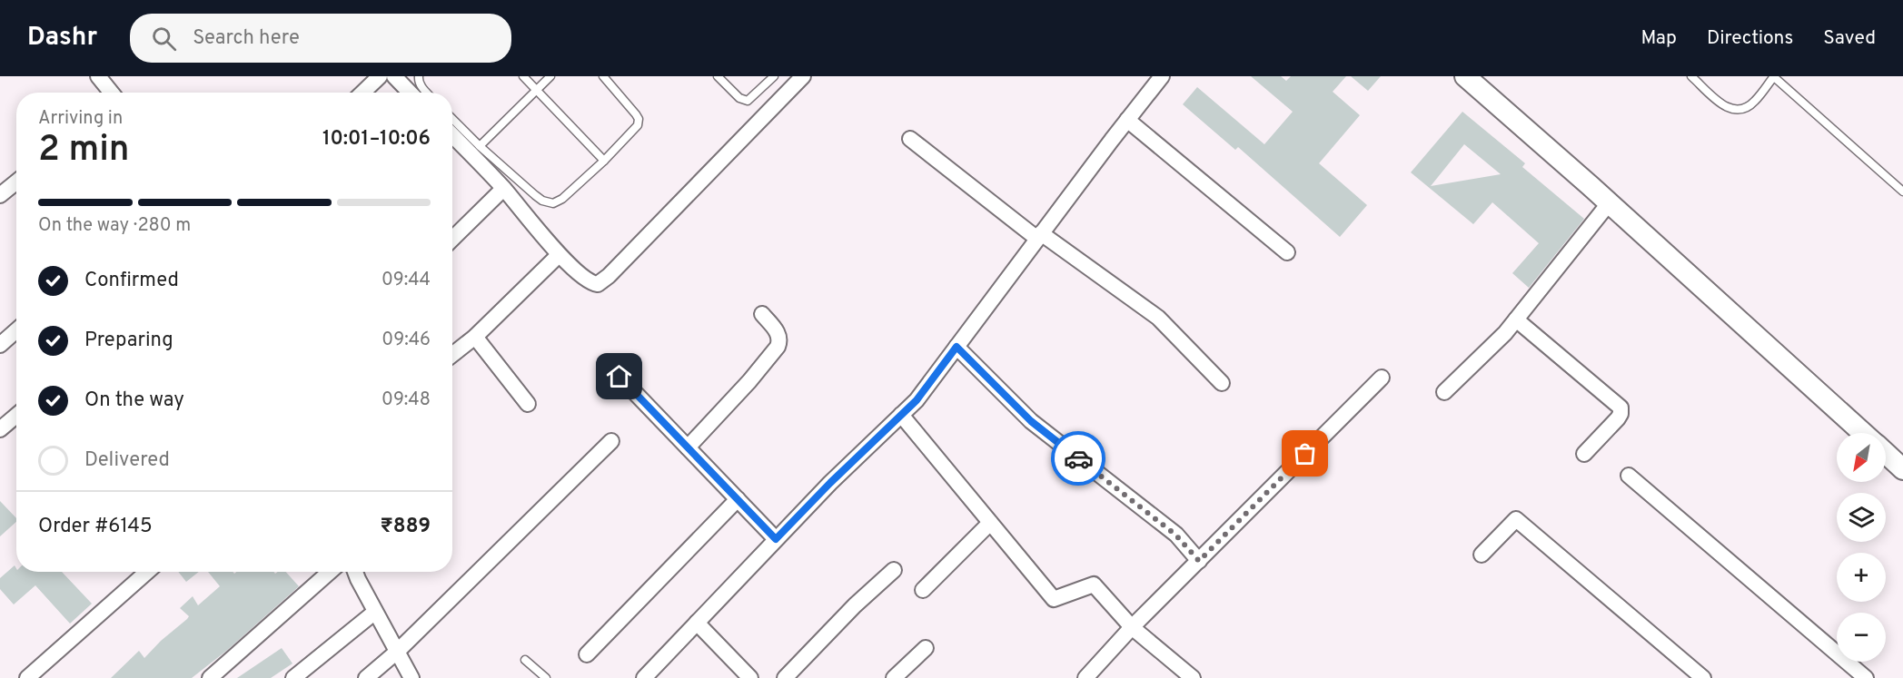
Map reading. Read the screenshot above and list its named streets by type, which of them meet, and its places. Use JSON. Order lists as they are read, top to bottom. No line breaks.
{"north":"bottom left","page":{"header":"Dashr","search":"Search here","nav":["Map","Directions","Saved"],"heading":["2 min","Arriving in","10:01–10:06"],"panel":["Order #6145","₹889"],"bar":"On the way · 280 m","list":[["Confirmed","09:44"],["Preparing","09:46"],["On the way","09:48"],"Delivered"],"map_buttons":["+","−"]}}
